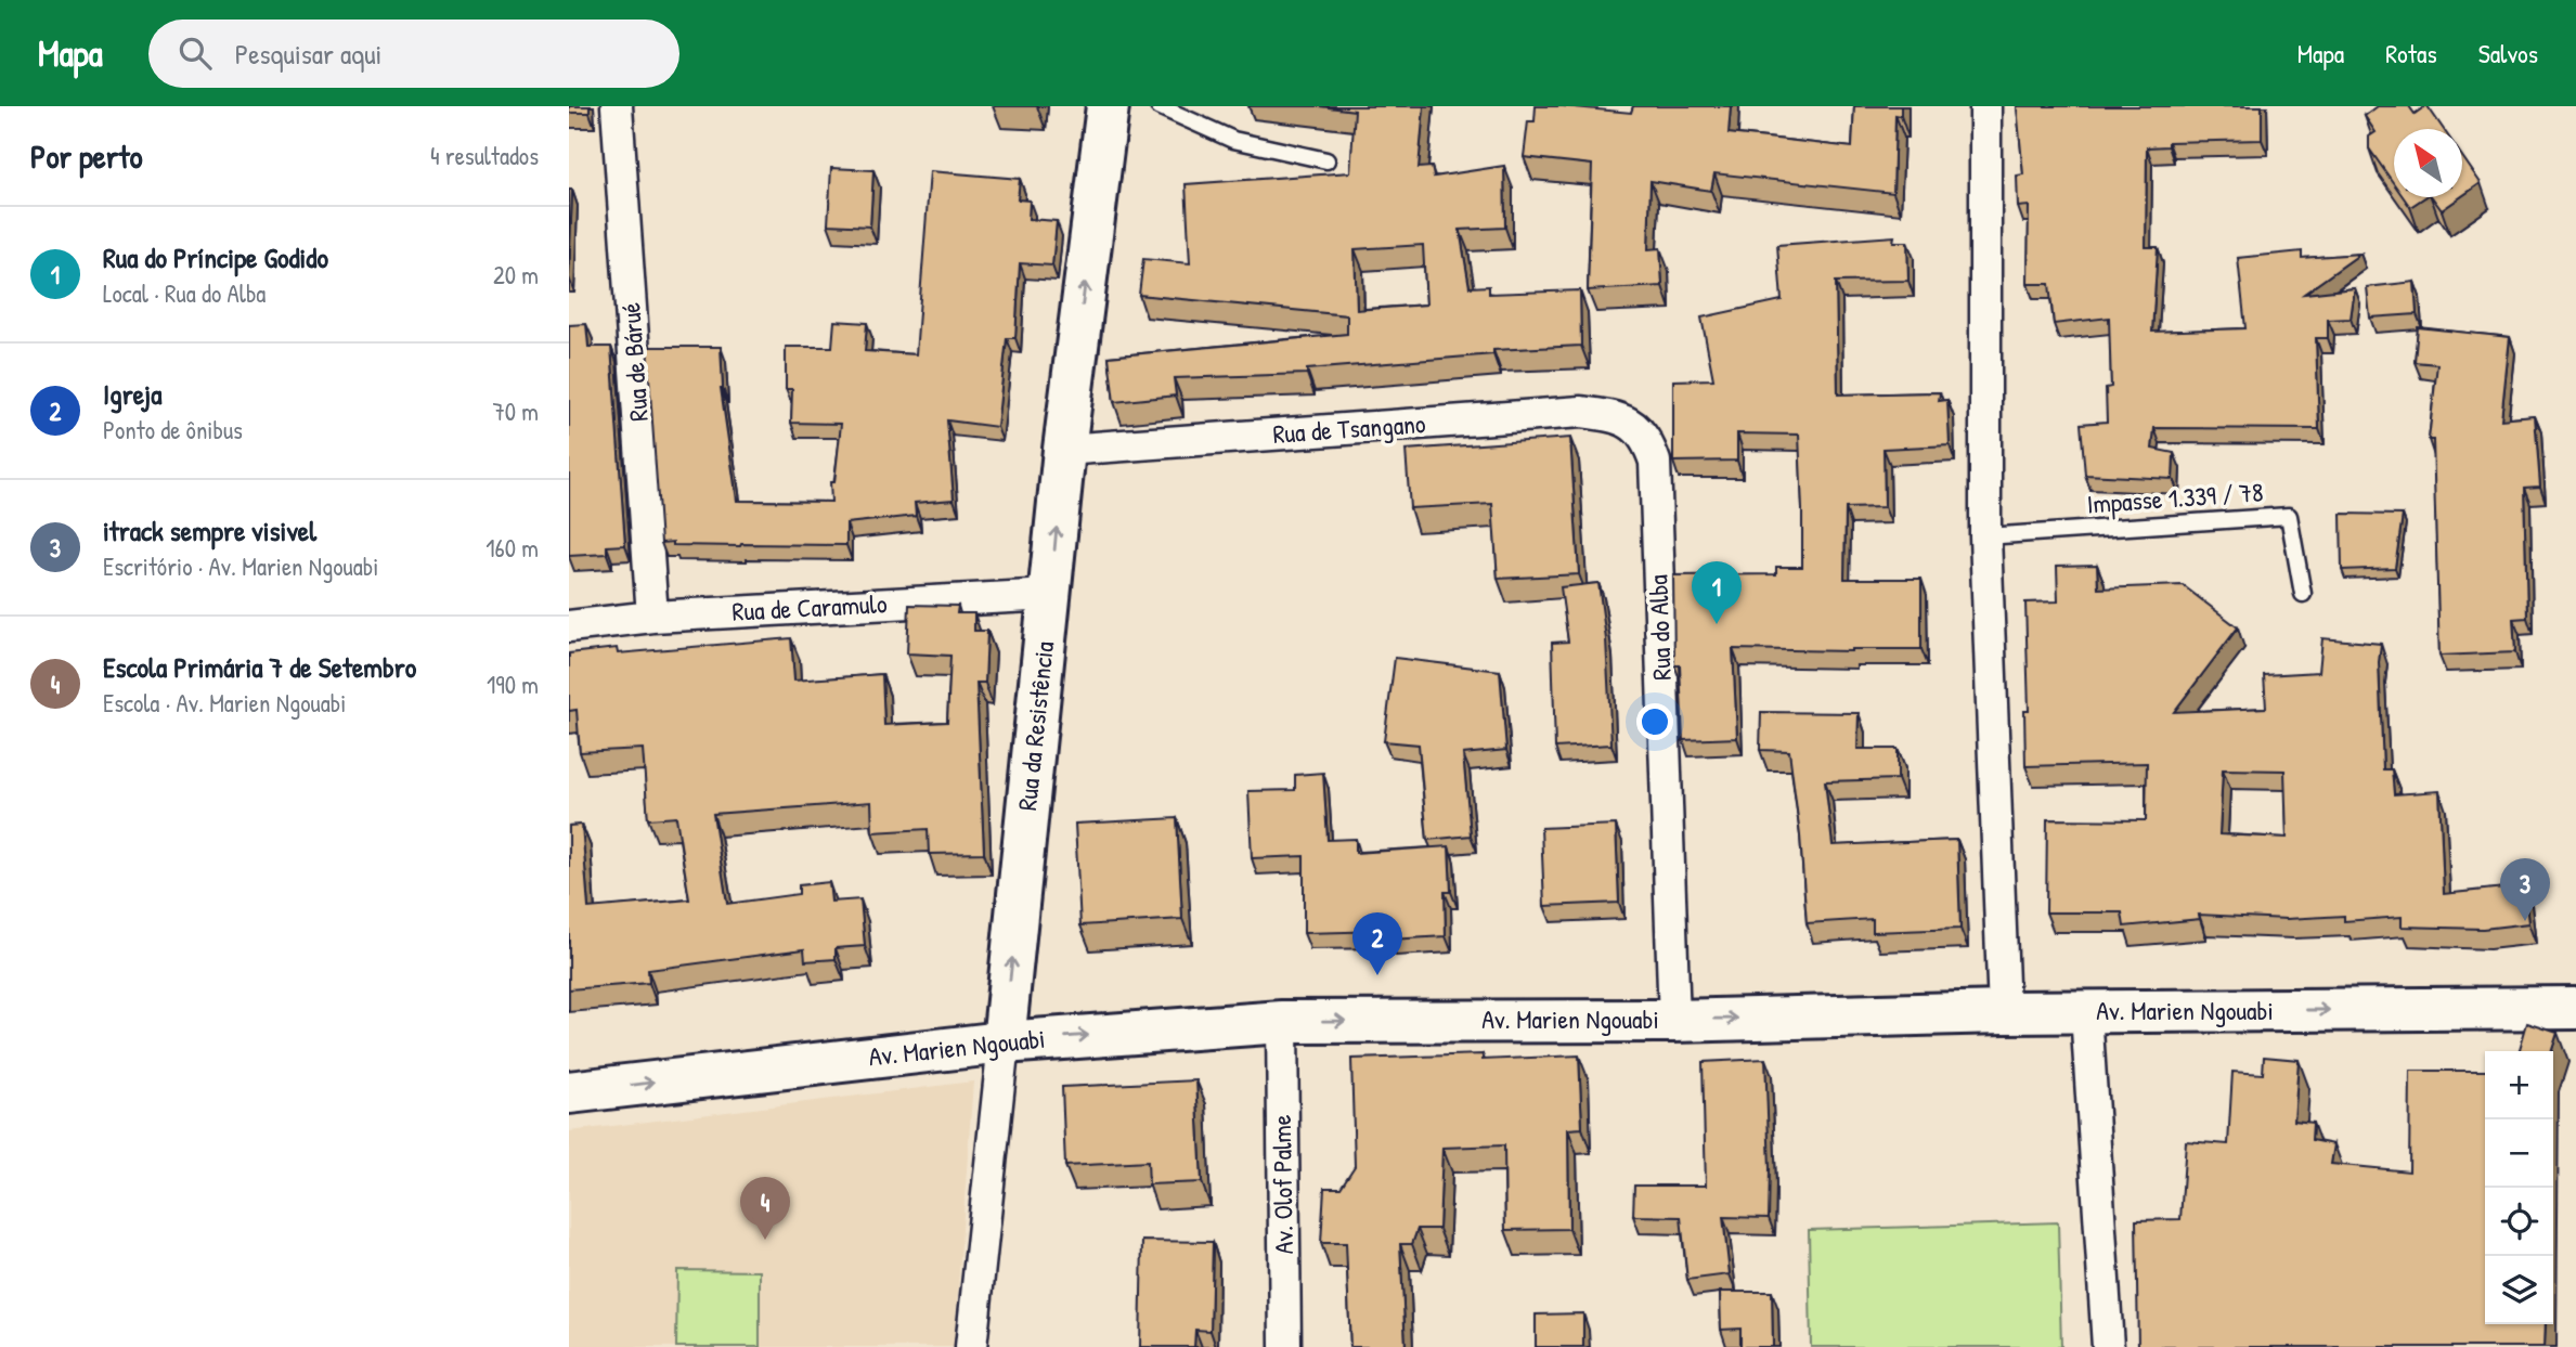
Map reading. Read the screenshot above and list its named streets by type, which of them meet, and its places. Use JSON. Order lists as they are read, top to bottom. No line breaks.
{"streets":{"main road":["Rua da Resistência","Av. Marien Ngouabi"],"street":["Rua de Bárué","Rua de Tsangano","Rua de Caramulo","Rua do Alba","Av. Olof Palme"],"lane":["Impasse 1.339 / 78"]},"crossings":[["Rua de Bárué","Rua de Caramulo"],["Rua de Tsangano","Rua do Alba"],["Rua de Tsangano","Rua da Resistência"],["Rua de Caramulo","Rua da Resistência"],["Rua do Alba","Av. Marien Ngouabi"],["Rua da Resistência","Av. Marien Ngouabi"],["Av. Marien Ngouabi","Av. Olof Palme"]],"one_way":["Rua da Resistência","Av. Marien Ngouabi"],"north":"top left","page":{"header":"Mapa","search":"Pesquisar aqui","nav":["Mapa","Rotas","Salvos"],"heading":["Por perto","4 resultados"],"list":[{"mark":"1","name":"Rua do Príncipe Godido","note":"Local · Rua do Alba","value":"20 m"},{"mark":"2","name":"Igreja","note":"Ponto de ônibus","value":"70 m"},{"mark":"3","name":"itrack sempre visivel","note":"Escritório · Av. Marien Ngouabi","value":"160 m"},{"mark":"4","name":"Escola Primária 7 de Setembro","note":"Escola · Av. Marien Ngouabi","value":"190 m"}],"pins":["1","3","2","4"],"map_buttons":["+","−"]}}
